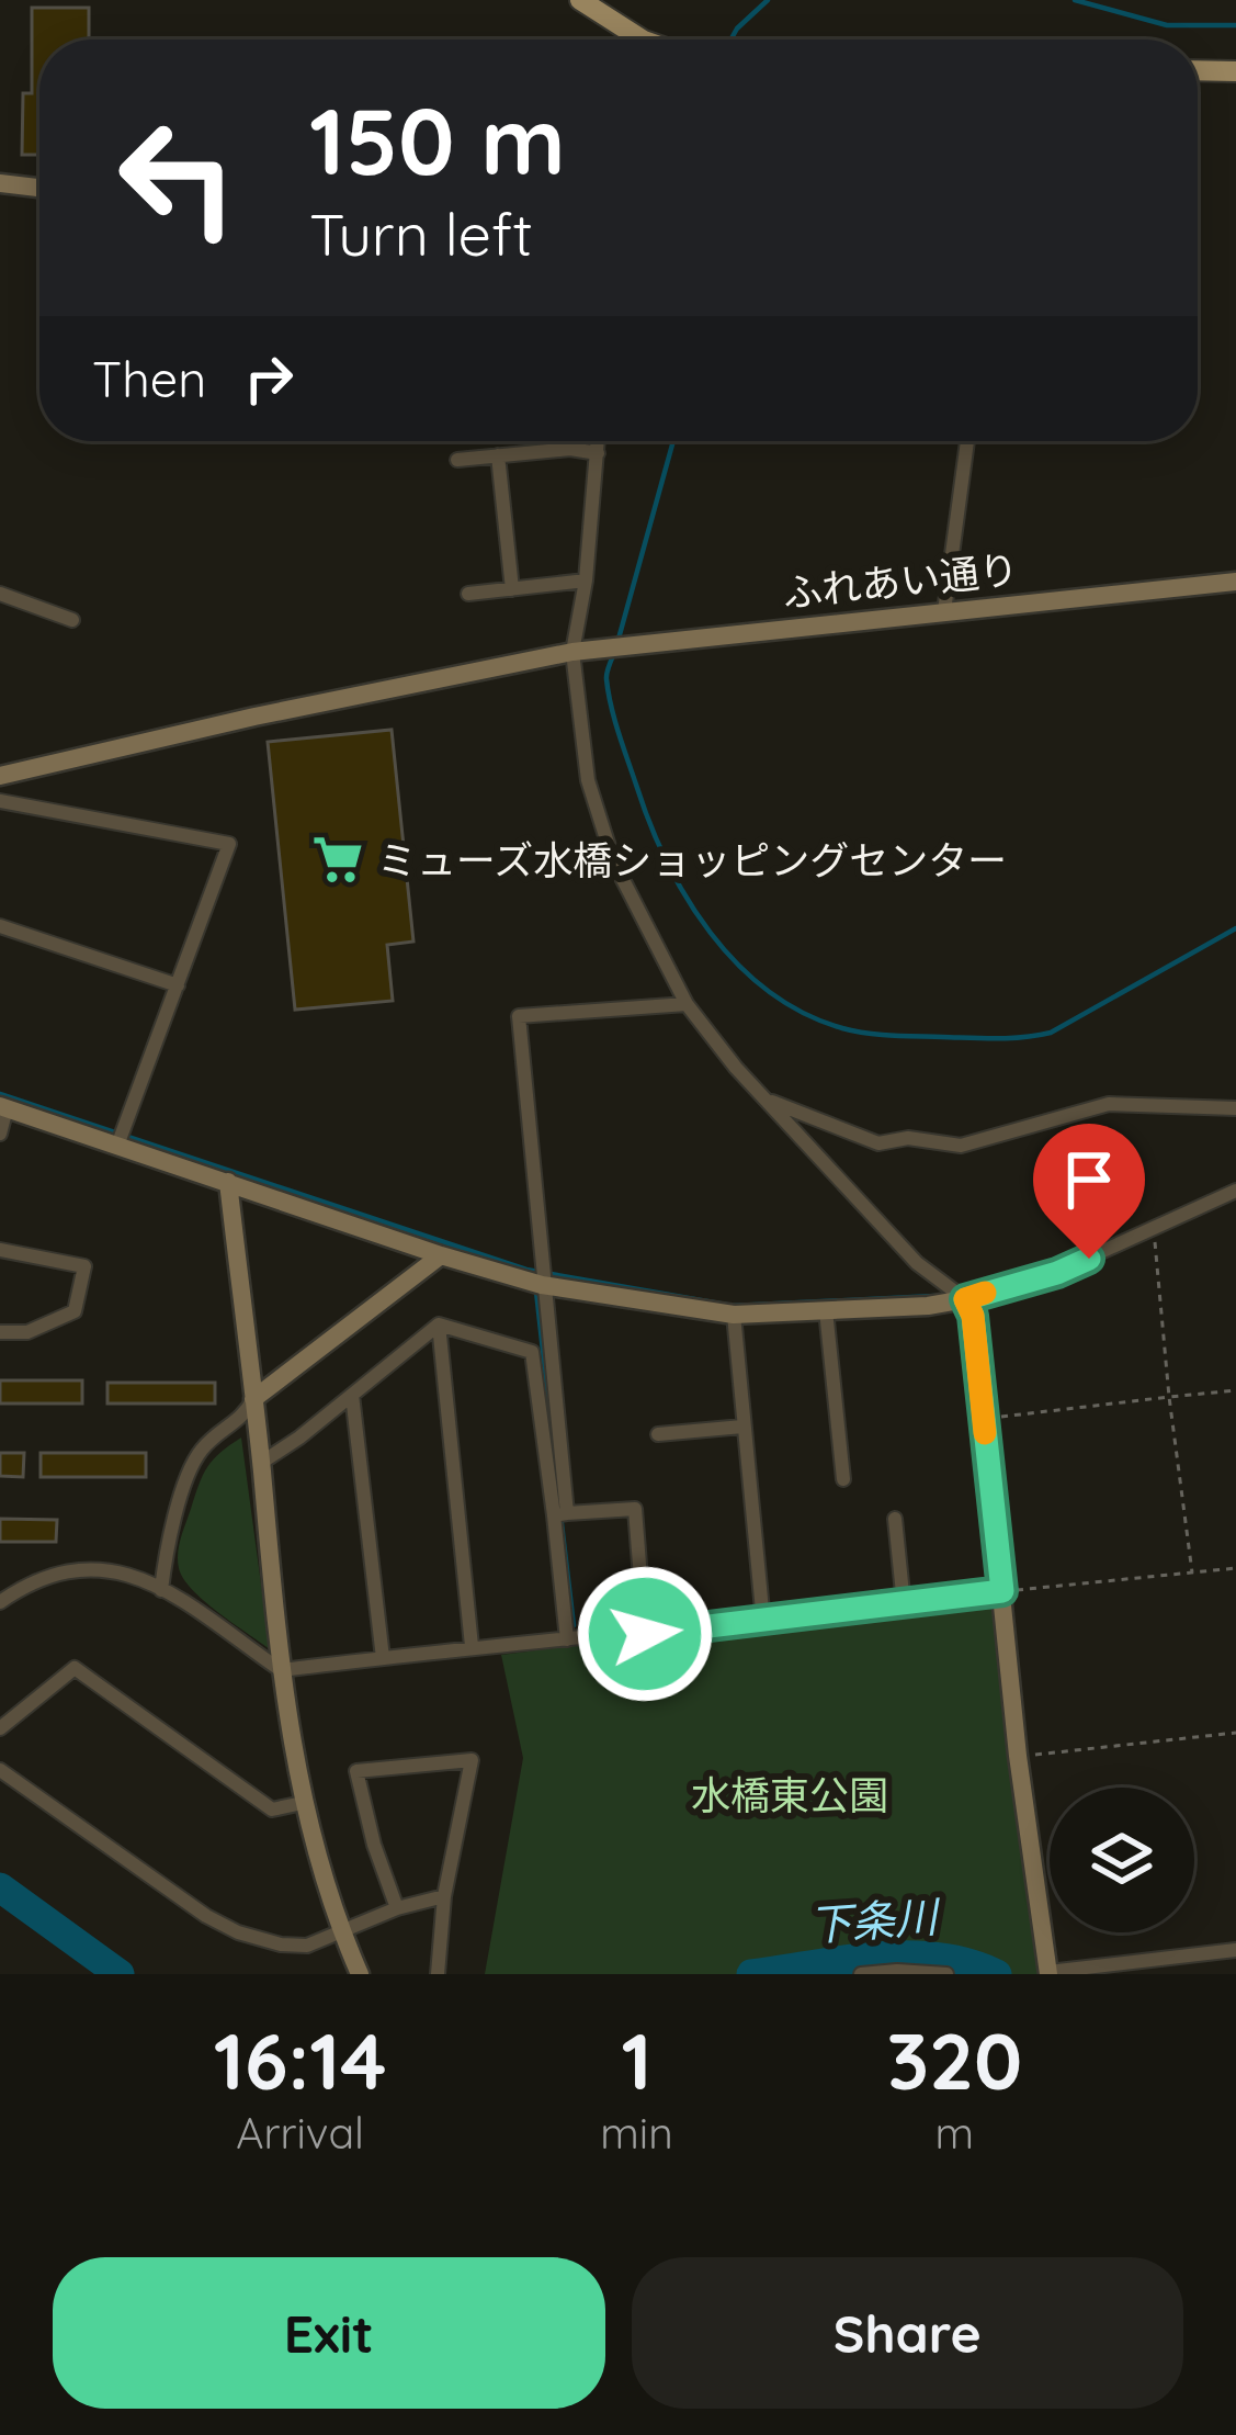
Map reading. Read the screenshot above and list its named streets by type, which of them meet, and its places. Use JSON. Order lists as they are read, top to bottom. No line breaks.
{"streets":{"street":["ふれあい通り"]},"water":["下条川"],"parks":["水橋東公園"],"places":{"supermarket":["ミューズ水橋ショッピングセンター"]},"page":{"turn":["150 m","Turn left"],"then":"Then","eta":["16:14","Arrival","1","min","320","m"],"buttons":["Exit","Share"]}}
